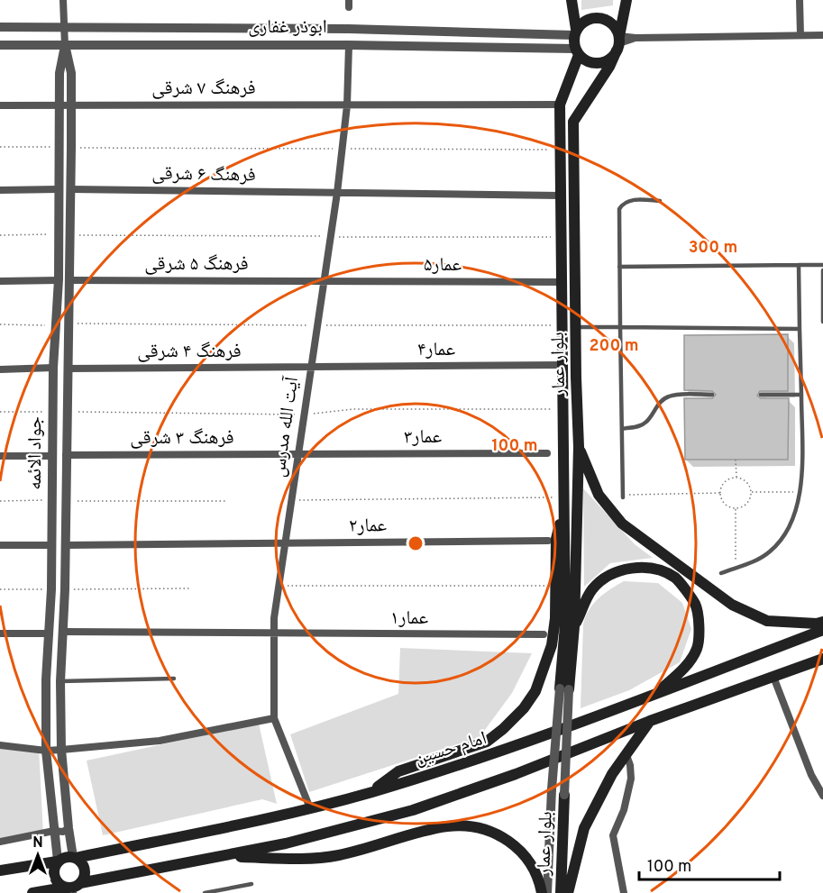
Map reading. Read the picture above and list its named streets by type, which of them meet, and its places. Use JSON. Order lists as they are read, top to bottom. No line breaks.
{"streets":{"main road":["بلوار عمار","امام حسین"],"street":["ابوذر غفاری","فرهنگ ۷ شرقی","فرهنگ ۶ شرقی","فرهنگ ۵ شرقی","عمار۵","عمار۴","فرهنگ ۴ شرقی","آیت الله مدرس","عمار۳","فرهنگ ۳ شرقی","جواد الائمه","عمار۲","عمار۱"]},"crossings":[["ابوذر غفاری","بلوار عمار"],["ابوذر غفاری","آیت الله مدرس"],["ابوذر غفاری","جواد الائمه"],["فرهنگ ۷ شرقی","بلوار عمار"],["فرهنگ ۷ شرقی","آیت الله مدرس"],["فرهنگ ۷ شرقی","جواد الائمه"],["فرهنگ ۶ شرقی","بلوار عمار"],["فرهنگ ۶ شرقی","آیت الله مدرس"],["فرهنگ ۶ شرقی","جواد الائمه"],["فرهنگ ۵ شرقی","عمار۵"],["فرهنگ ۵ شرقی","آیت الله مدرس"],["فرهنگ ۵ شرقی","جواد الائمه"],["عمار۵","بلوار عمار"],["عمار۵","آیت الله مدرس"],["عمار۴","فرهنگ ۴ شرقی"],["عمار۴","بلوار عمار"],["عمار۴","آیت الله مدرس"],["فرهنگ ۴ شرقی","آیت الله مدرس"],["فرهنگ ۴ شرقی","جواد الائمه"],["آیت الله مدرس","عمار۳"],["آیت الله مدرس","فرهنگ ۳ شرقی"],["آیت الله مدرس","عمار۲"],["آیت الله مدرس","عمار۱"],["آیت الله مدرس","امام حسین"],["عمار۳","فرهنگ ۳ شرقی"],["فرهنگ ۳ شرقی","جواد الائمه"],["جواد الائمه","عمار۲"],["جواد الائمه","عمار۱"],["جواد الائمه","امام حسین"]],"scale_bar":"100 m","north":"top","rings":["300 m","200 m","100 m"]}
